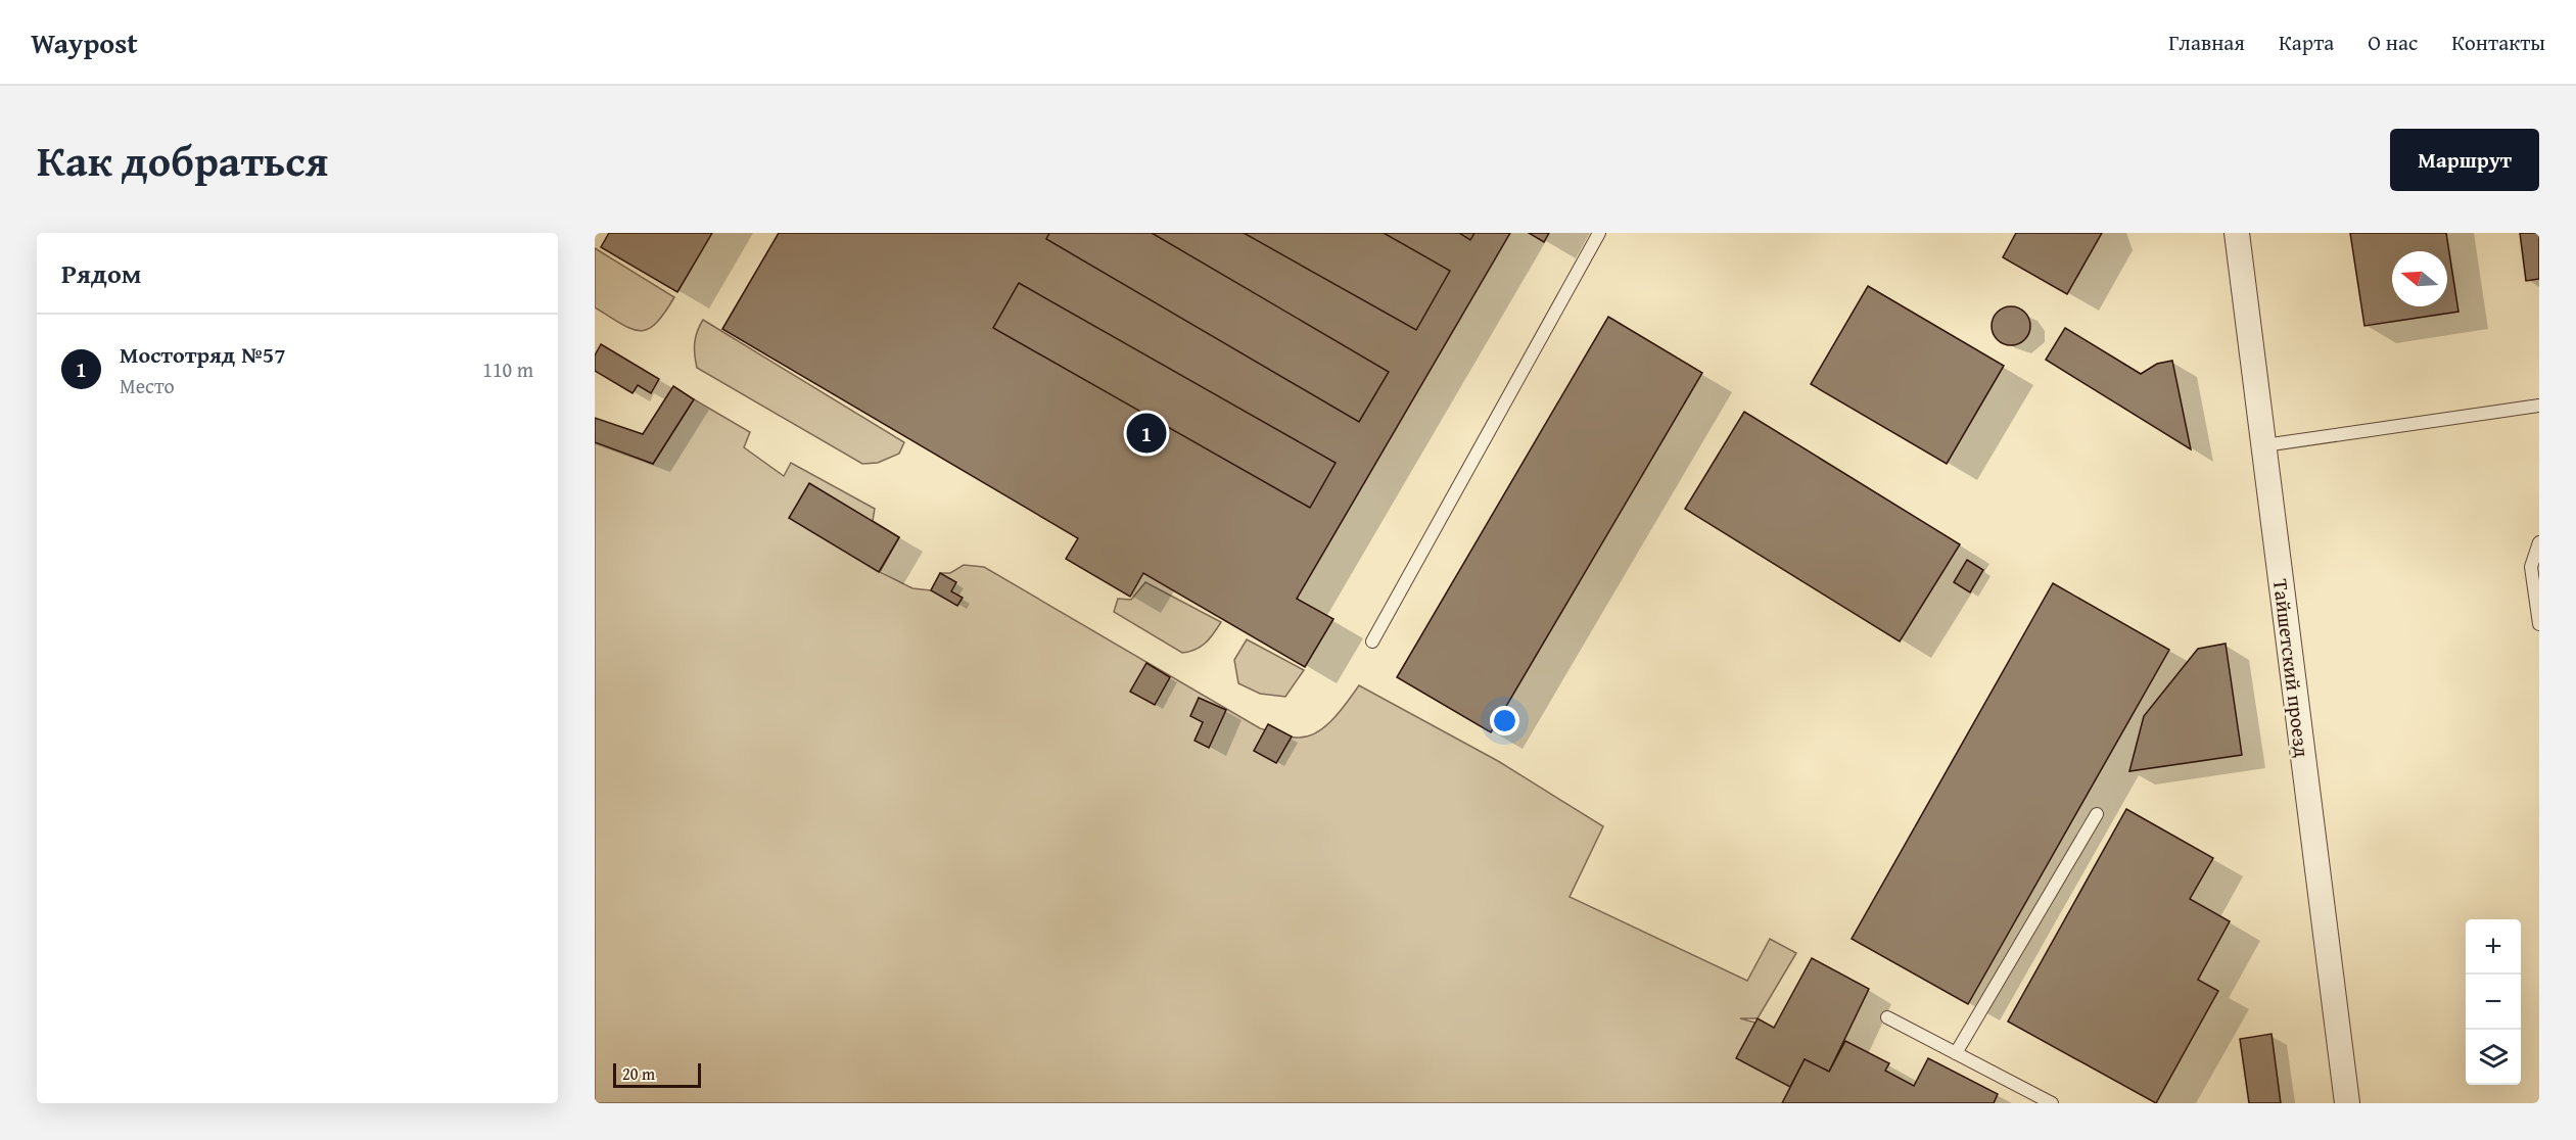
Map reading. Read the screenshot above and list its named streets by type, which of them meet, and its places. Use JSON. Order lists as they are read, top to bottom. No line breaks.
{"streets":{"street":["Тайшетский проезд"]},"scale_bar":"20 m","north":"left","page":{"header":"Waypost","nav":["Главная","Карта","О нас","Контакты"],"title":"Как добраться","buttons":"Маршрут","heading":"Рядом","list":[{"mark":"1","name":"Мостотряд №57","note":"Место","value":"110 m"}],"pins":"1","map_buttons":["+","−"],"scale":"20 m"}}
